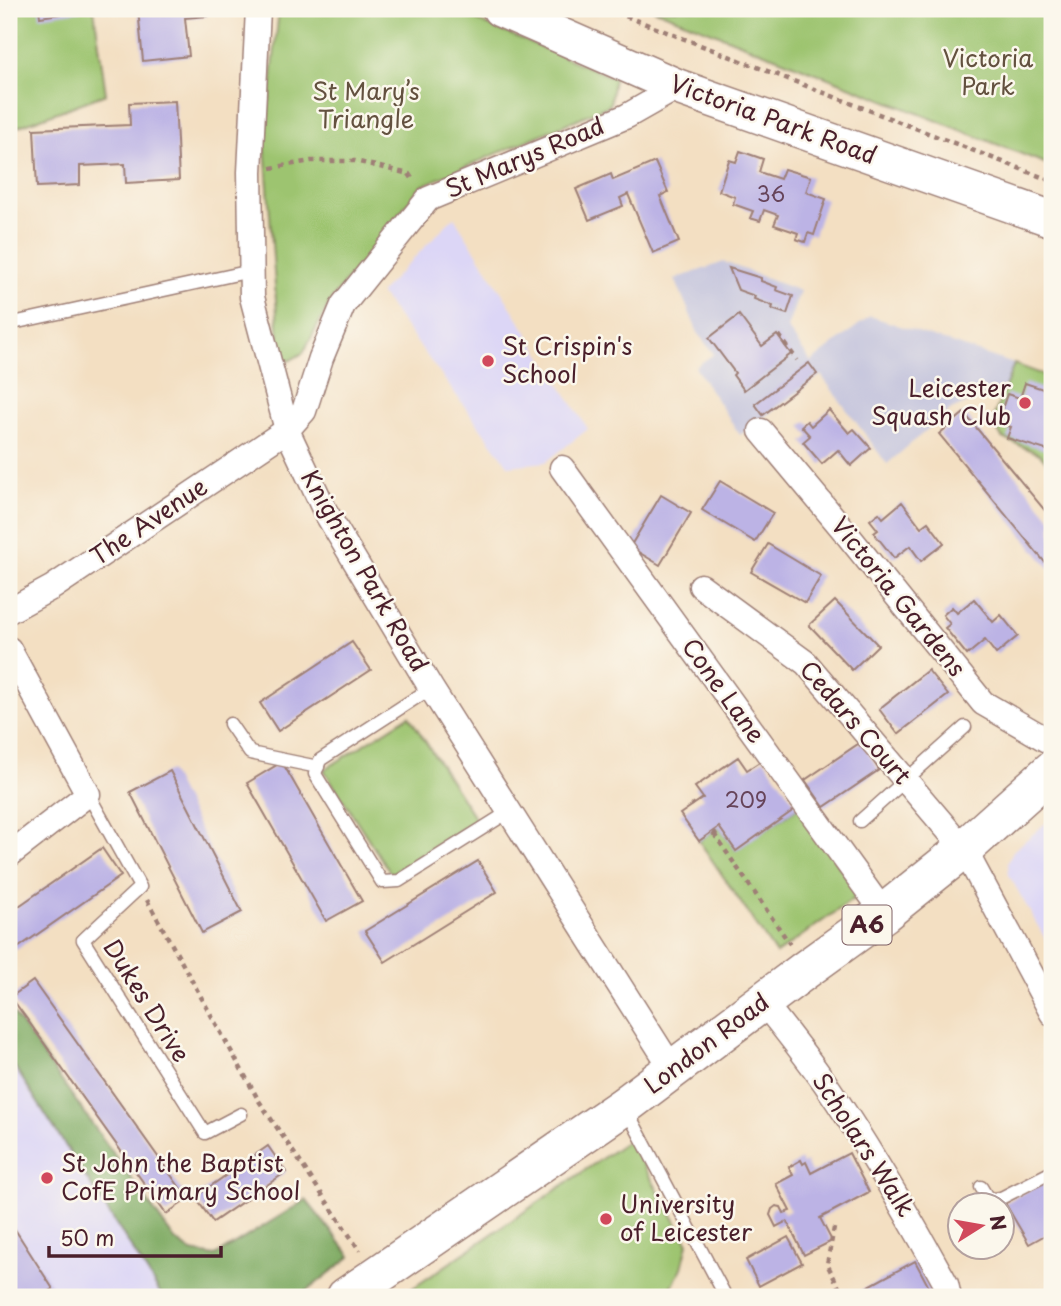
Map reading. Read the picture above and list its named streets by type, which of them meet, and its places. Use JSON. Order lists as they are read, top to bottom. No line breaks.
{"streets":{"main road":["Victoria Park Road","A6","London Road"],"street":["St Marys Road","The Avenue","Knighton Park Road","Victoria Gardens","Cone Lane","Cedars Court","Scholars Walk"],"lane":["Dukes Drive"]},"crossings":[["Victoria Park Road","St Marys Road"],["St Marys Road","The Avenue"],["St Marys Road","Knighton Park Road"],["The Avenue","Knighton Park Road"],["Knighton Park Road","London Road"],["Cone Lane","London Road"],["Cedars Court","London Road"],["London Road","Scholars Walk"]],"parks":["Victoria Park","St Mary’s Triangle"],"places":["St Crispin's School","Leicester Squash Club","St John the Baptist CofE Primary School","University of Leicester"],"house_numbers":["36","209"],"scale_bar":"50 m","north":"right"}
